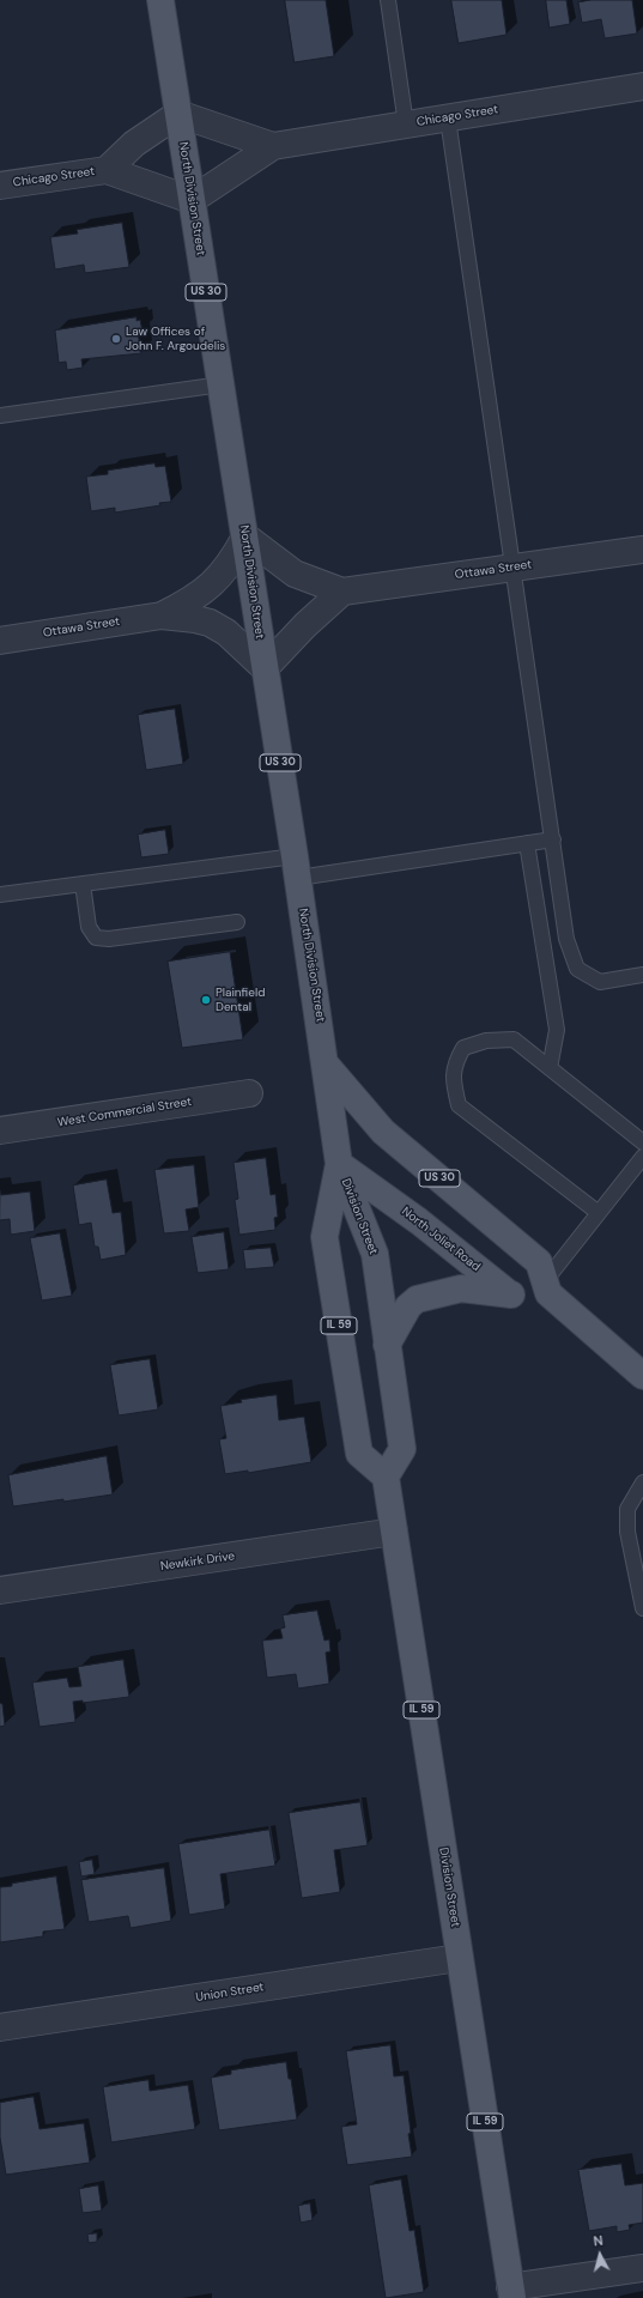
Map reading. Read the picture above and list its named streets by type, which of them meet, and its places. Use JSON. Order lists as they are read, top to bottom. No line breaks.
{"streets":{"main road":["North Division Street","US 30","Division Street","North Joliet Road","IL 59"],"street":["Chicago Street","Ottawa Street","West Commercial Street","Newkirk Drive","Union Street"]},"crossings":[["Chicago Street","North Division Street"],["North Division Street","US 30"],["North Division Street","Ottawa Street"],["North Division Street","Division Street"],["North Division Street","North Joliet Road"],["Division Street","North Joliet Road"],["Division Street","Newkirk Drive"],["Division Street","Union Street"]],"places":["Law Offices of John F. Argoudelis","Plainfield Dental"],"north":"top"}
